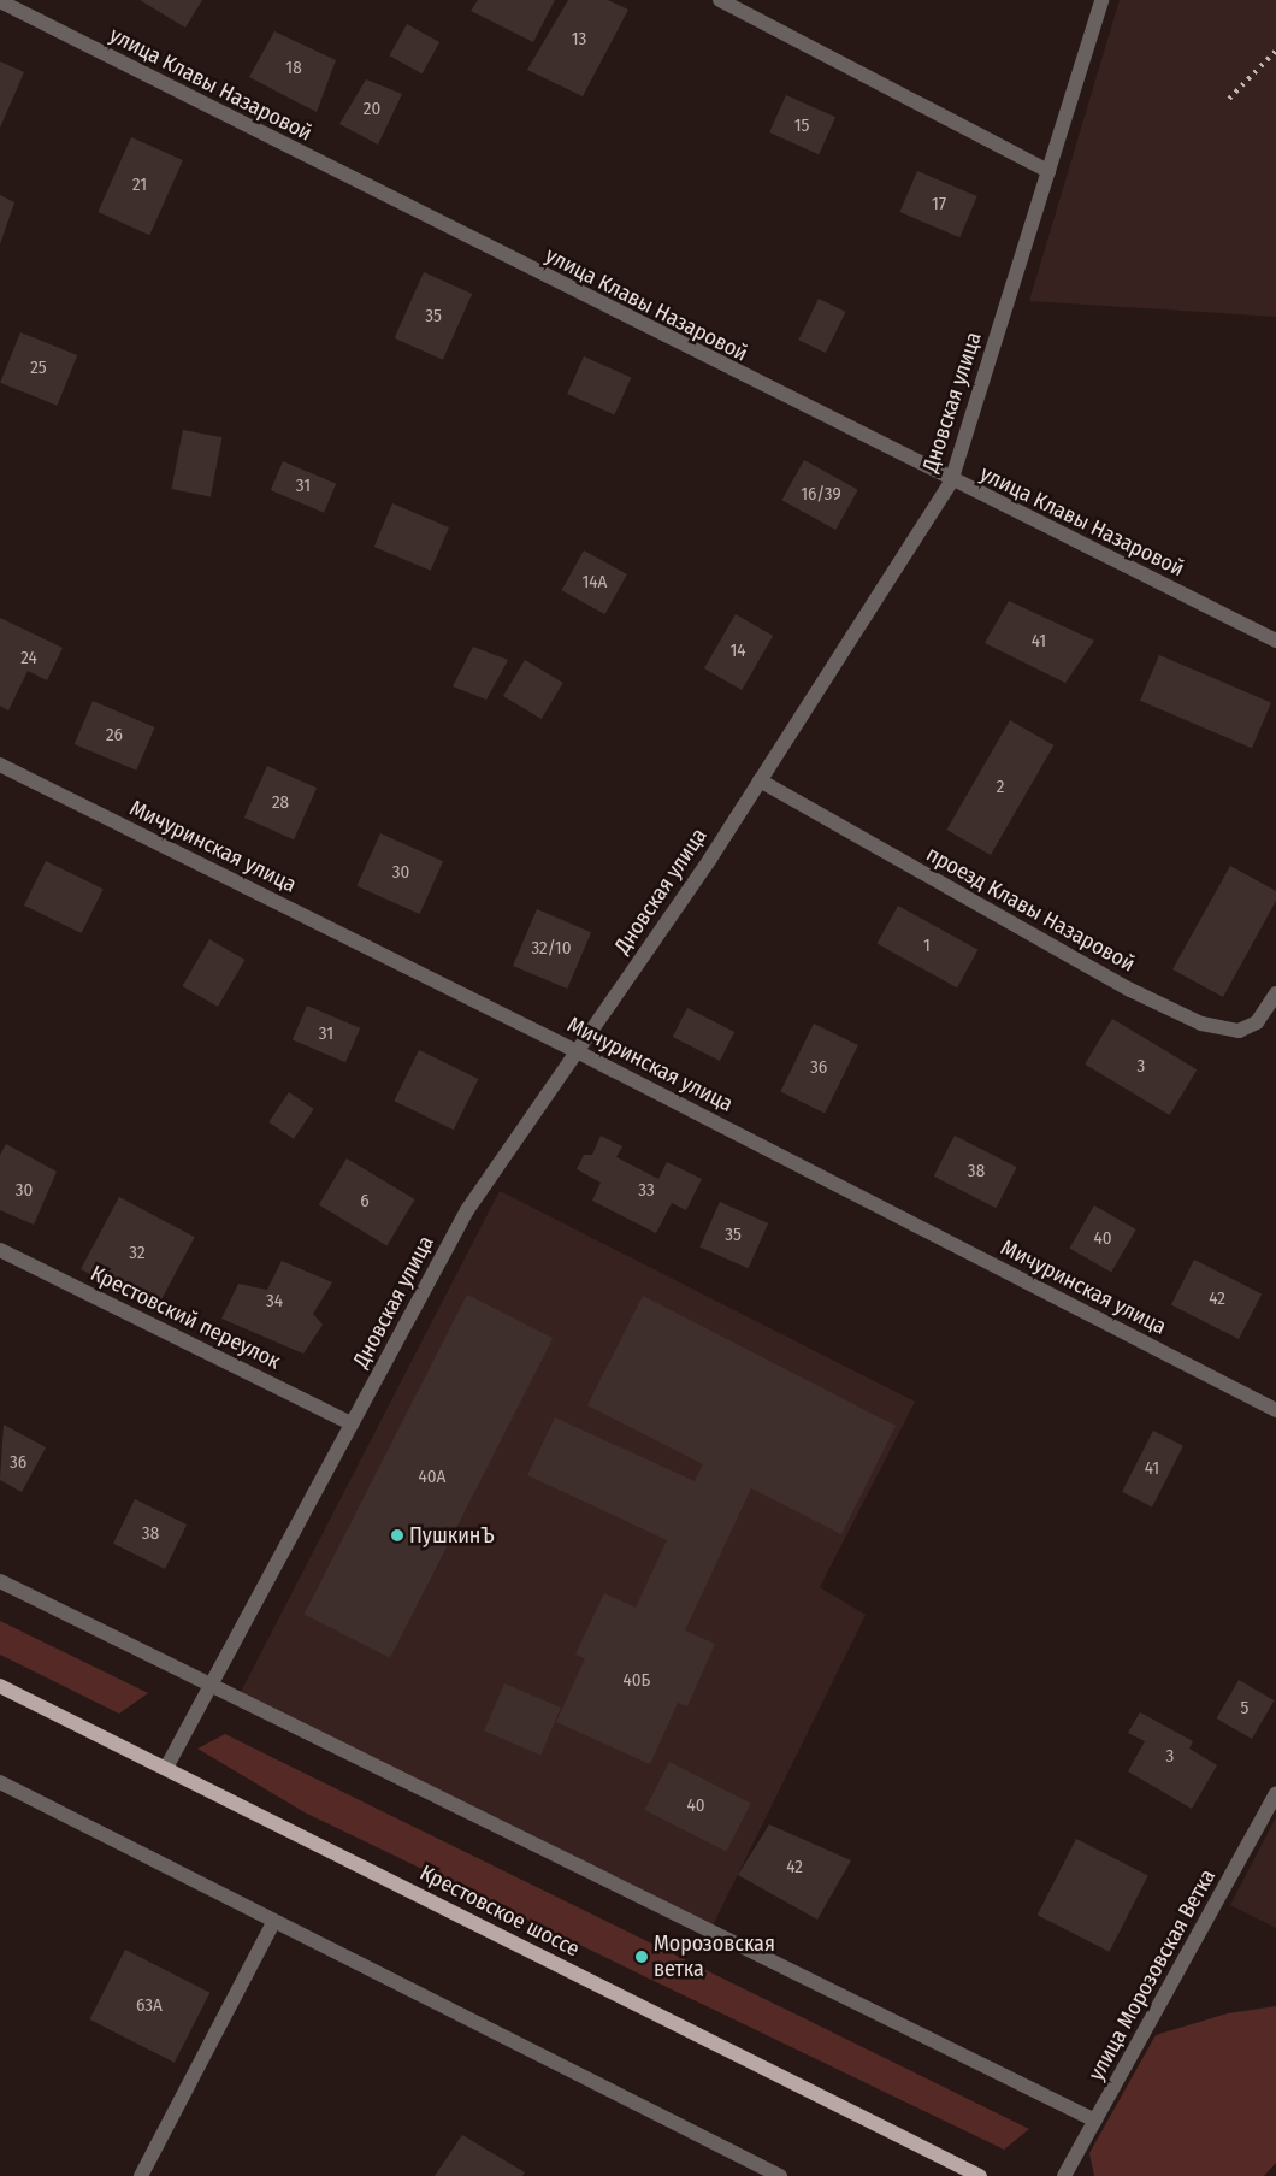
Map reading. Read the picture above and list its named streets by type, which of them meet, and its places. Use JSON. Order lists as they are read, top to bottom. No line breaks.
{"streets":{"main road":["Крестовское шоссе"],"street":["улица Клавы Назаровой","Дновская улица","Мичуринская улица","проезд Клавы Назаровой","Крестовский переулок","улица Морозовская Ветка"]},"crossings":[["улица Клавы Назаровой","Дновская улица"],["Дновская улица","Мичуринская улица"],["Дновская улица","проезд Клавы Назаровой"],["Дновская улица","Крестовский переулок"],["Дновская улица","Крестовское шоссе"]],"places":["ПушкинЪ","Морозовская ветка"],"house_numbers":["13","18","20","15","21","17","35","25","31","16/39","14А","41","14","24","26","2","28","30","1","32/10","31","3","36","38","30","33","6","35","40","32","42","34","36","41","40А","38","40Б","5","3","40","42","63А"]}
